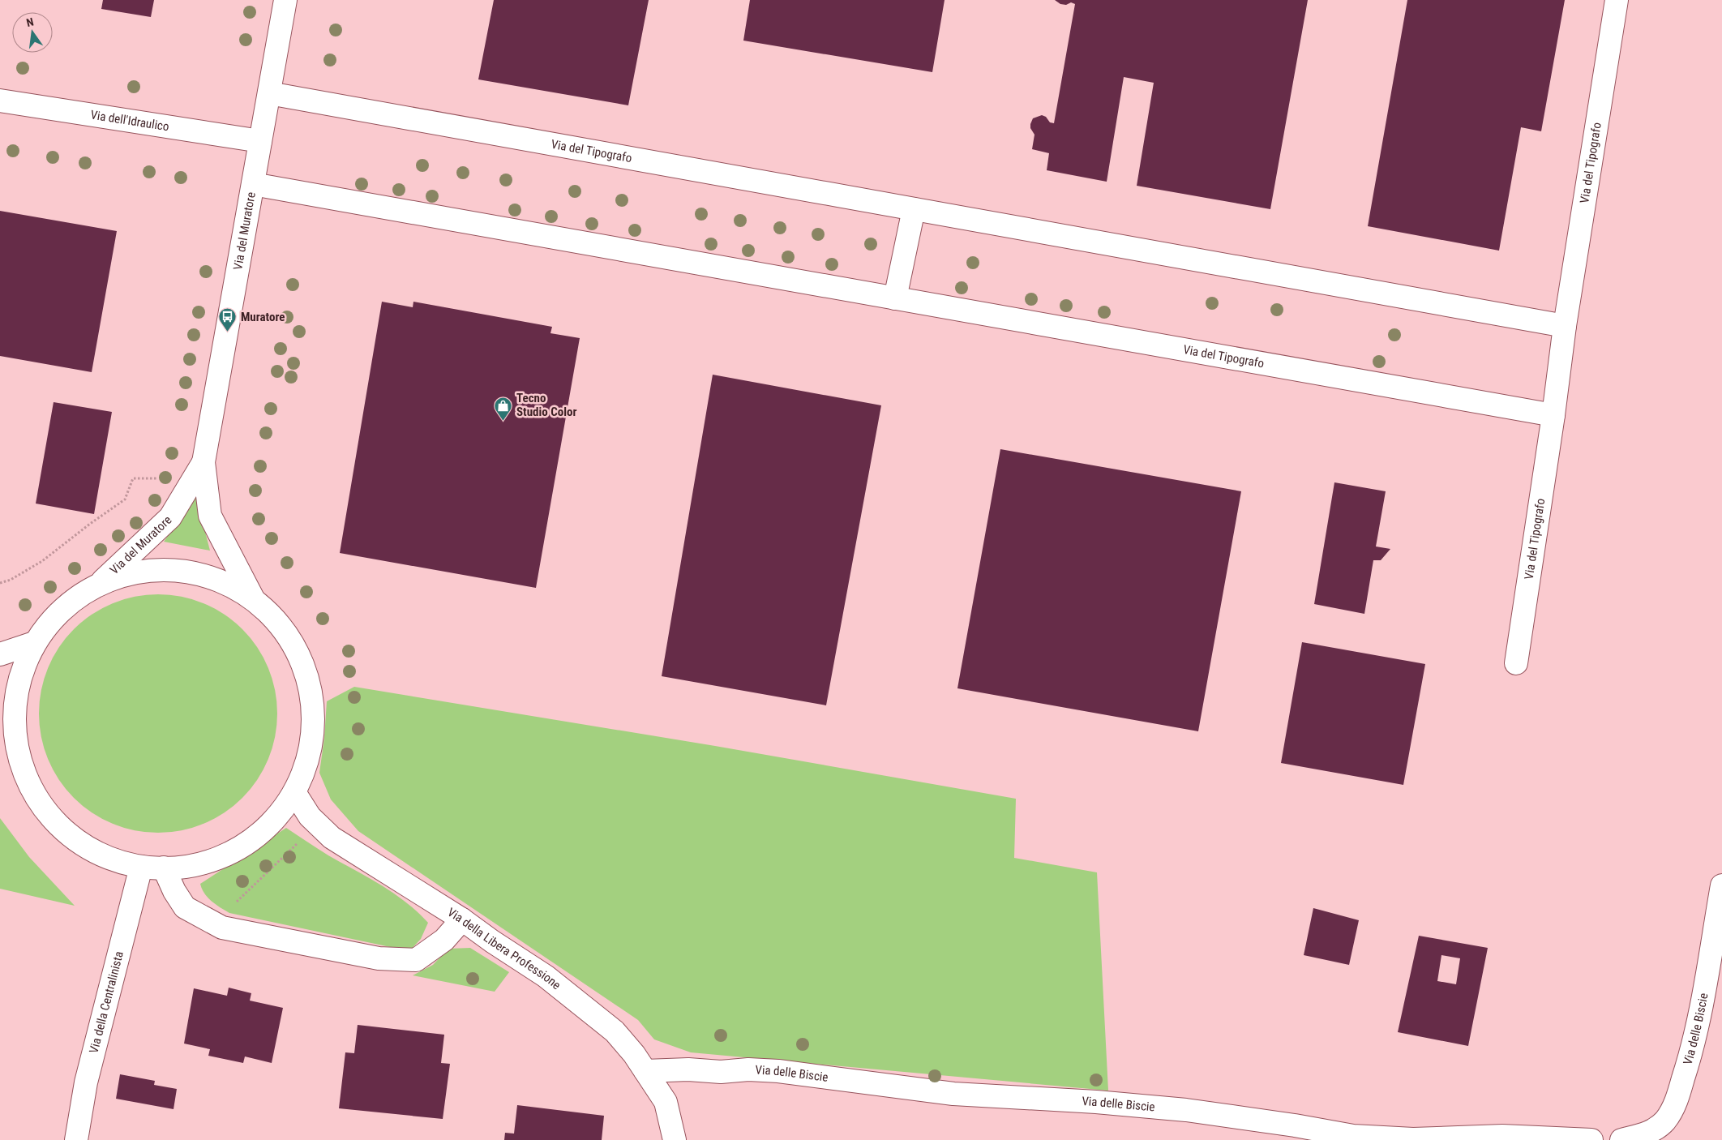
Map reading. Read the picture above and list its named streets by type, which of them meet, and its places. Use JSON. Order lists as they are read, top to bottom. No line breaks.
{"streets":{"street":["Via dell'Idraulico","Via del Tipografo","Via del Muratore","Via della Libera Professione","Via della Centralinista","Via delle Biscie"]},"crossings":[["Via dell'Idraulico","Via del Muratore"],["Via del Tipografo","Via del Muratore"],["Via della Libera Professione","Via delle Biscie"]],"places":{"bus stop":["Muratore"],"shop":["Tecno Studio Color"]},"north":"top"}
